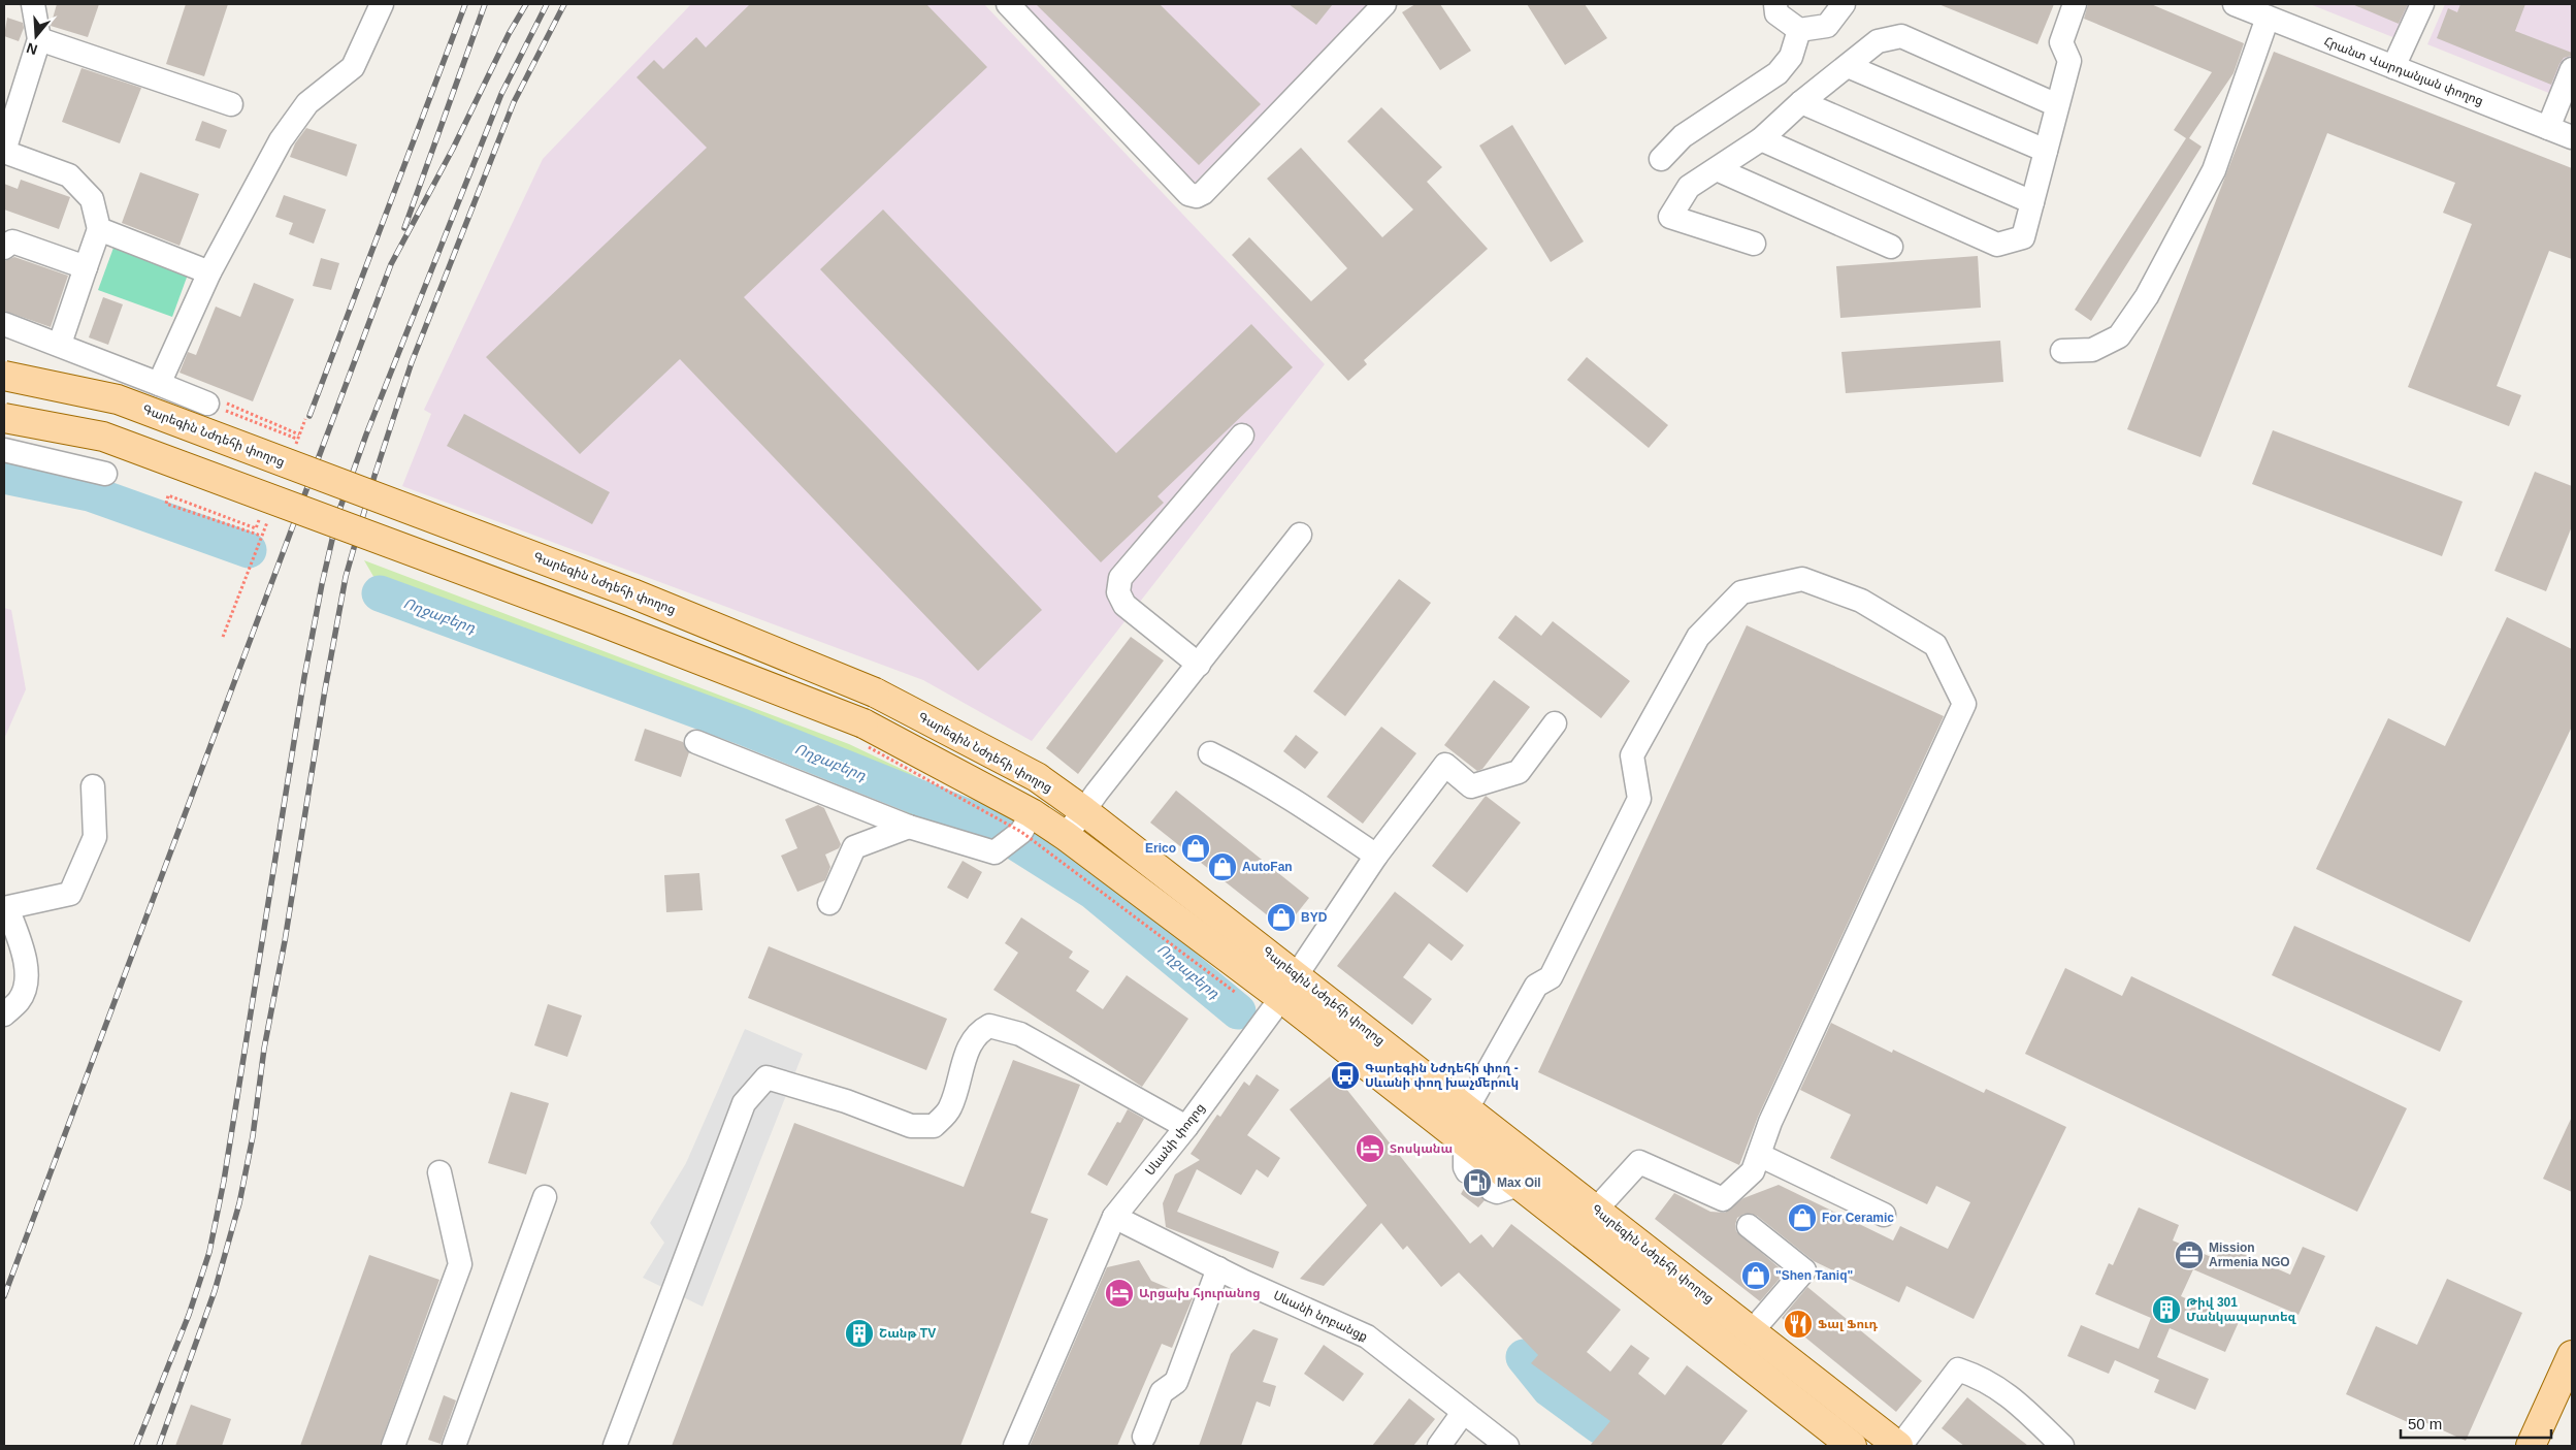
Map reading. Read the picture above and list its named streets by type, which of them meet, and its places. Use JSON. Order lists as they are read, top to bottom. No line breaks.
{"streets":{"main road":["Գարեգին Նժդեհի փողոց"],"street":["Հրանտ Վարդանյան փողոց","Սևանի փողոց","Սևանի նրբանցք"]},"crossings":[["Գարեգին Նժդեհի փողոց","Սևանի փողոց"],["Սևանի փողոց","Սևանի նրբանցք"]],"water":["Ողջաբերդ"],"places":{"shop":["Erico","AutoFan","BYD","For Ceramic","\"Shen Taniq\""],"bus stop":["Գարեգին Նժդեհի փող - Սևանի փող խաչմերուկ"],"hotel":["Տոսկանա","Արցախ հյուրանոց"],"fuel station":["Max Oil"],"office":["Mission Armenia NGO"],"building":["Թիվ 301 Մանկապարտեզ","Շանթ TV"],"restaurant":["Ֆալ Ֆուդ"]},"scale_bar":"50 m","north":"bottom"}
